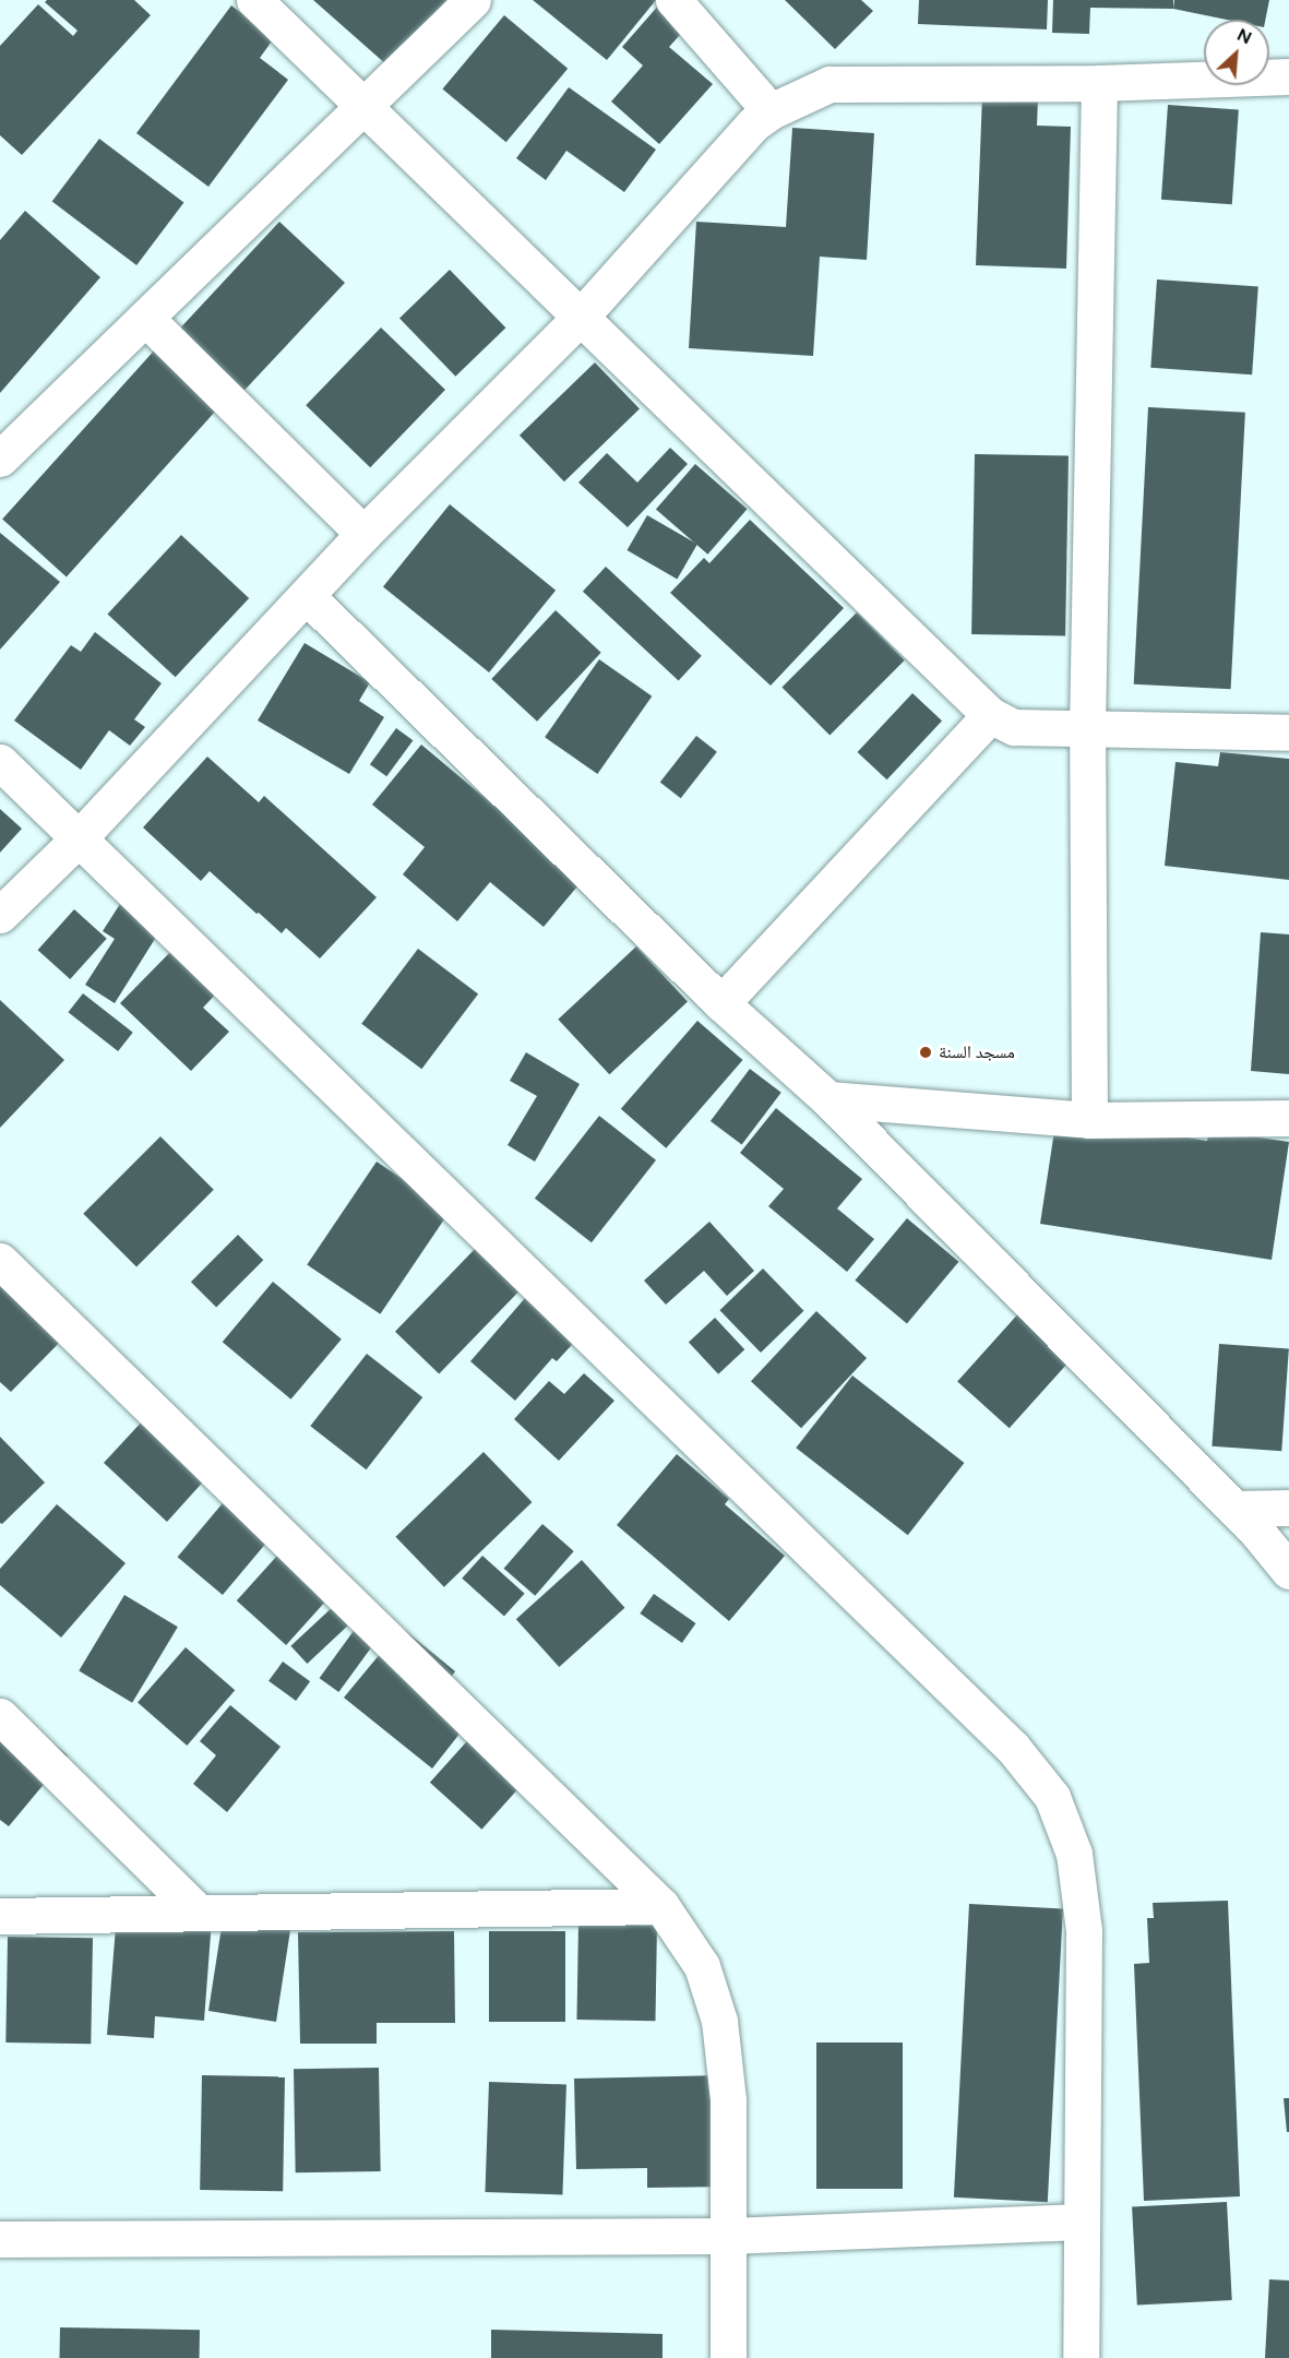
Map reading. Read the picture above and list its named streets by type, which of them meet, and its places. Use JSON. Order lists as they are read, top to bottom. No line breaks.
{"places":["مسجد السنة"],"north":"top right"}
